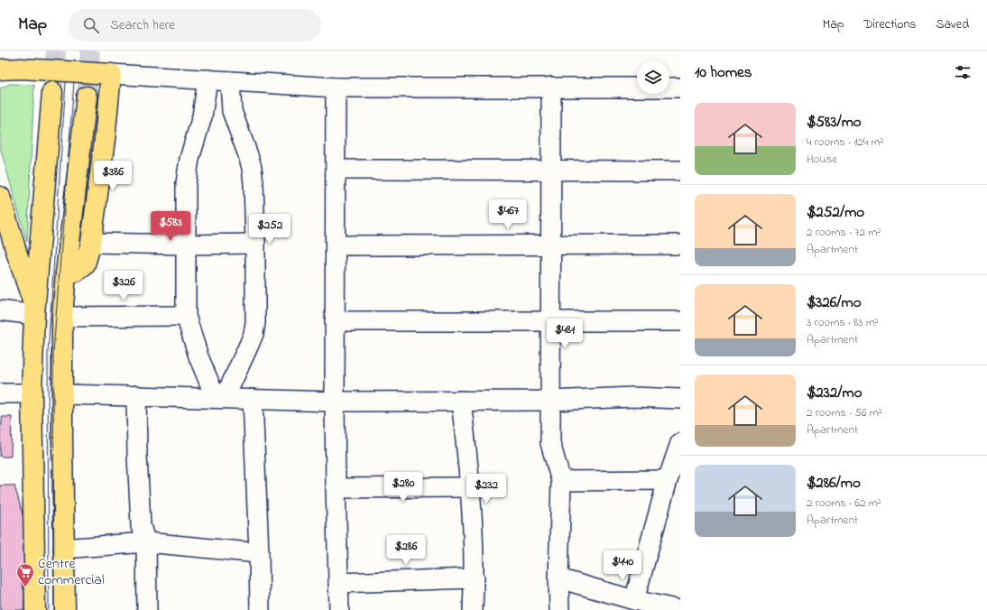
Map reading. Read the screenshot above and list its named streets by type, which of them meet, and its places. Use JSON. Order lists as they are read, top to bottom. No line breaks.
{"places":{"supermarket":["Centre commercial"]},"page":{"header":"Map","search":"Search here","nav":["Map","Directions","Saved"],"heading":"10 homes","list":[{"name":"$583/mo","note":"4 rooms · 124 m² · House"},{"name":"$252/mo","note":"2 rooms · 72 m² · Apartment"},{"name":"$326/mo","note":"3 rooms · 83 m² · Apartment"},{"name":"$232/mo","note":"2 rooms · 56 m² · Apartment"},{"name":"$286/mo","note":"2 rooms · 62 m² · Apartment"}],"price":["$386","$467","$583","$252","$326","$481","$280","$232","$286","$440"]}}
